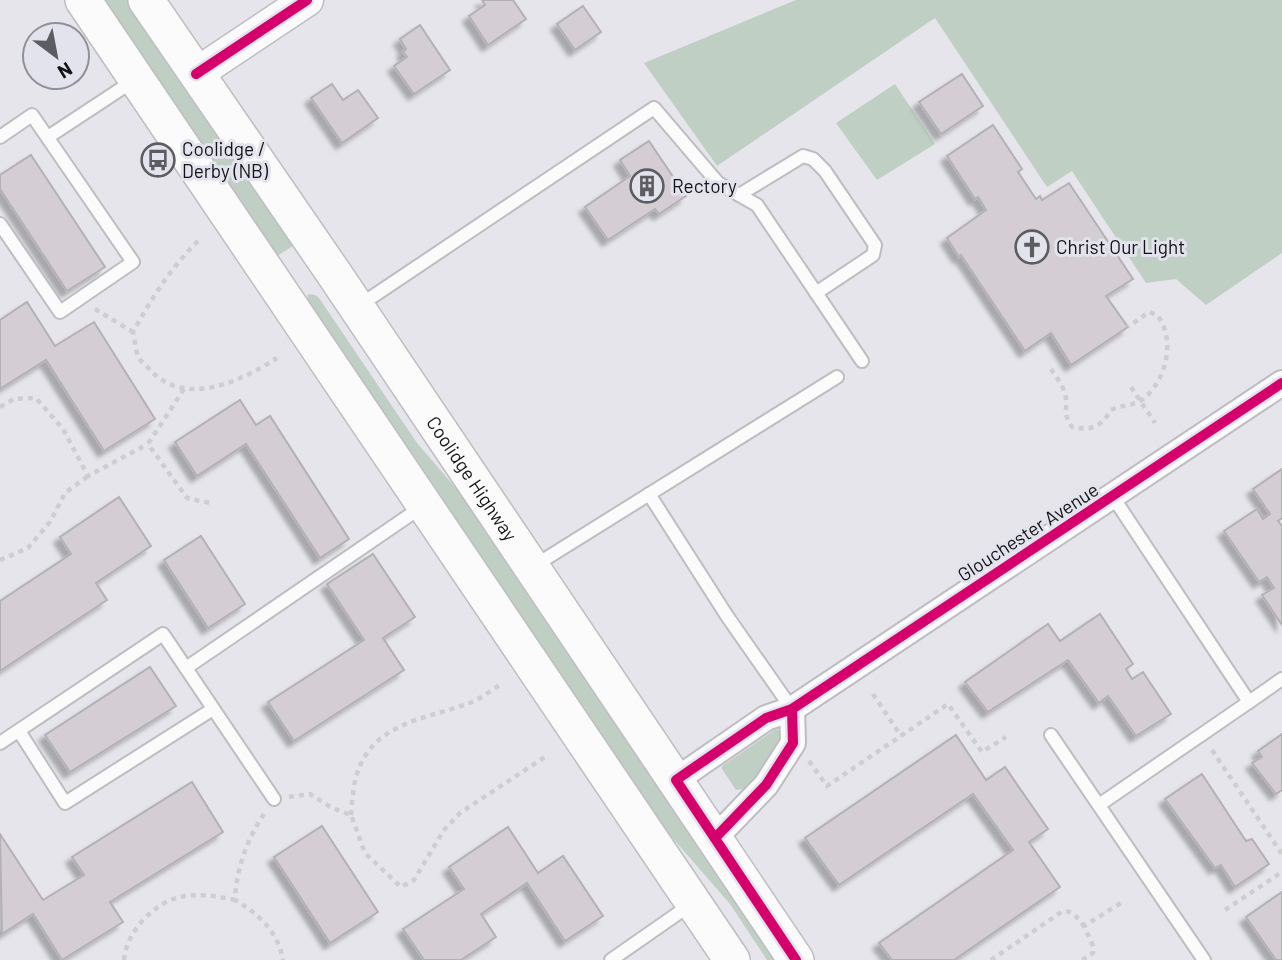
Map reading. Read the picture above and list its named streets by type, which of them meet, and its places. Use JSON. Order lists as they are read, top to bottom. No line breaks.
{"streets":{"main road":["Coolidge Highway"],"street":["Glouchester Avenue"]},"crossings":[["Coolidge Highway","Glouchester Avenue"]],"places":{"bus stop":["Coolidge / Derby (NB)"],"building":["Rectory"],"church":["Christ Our Light"]},"north":"bottom right"}
